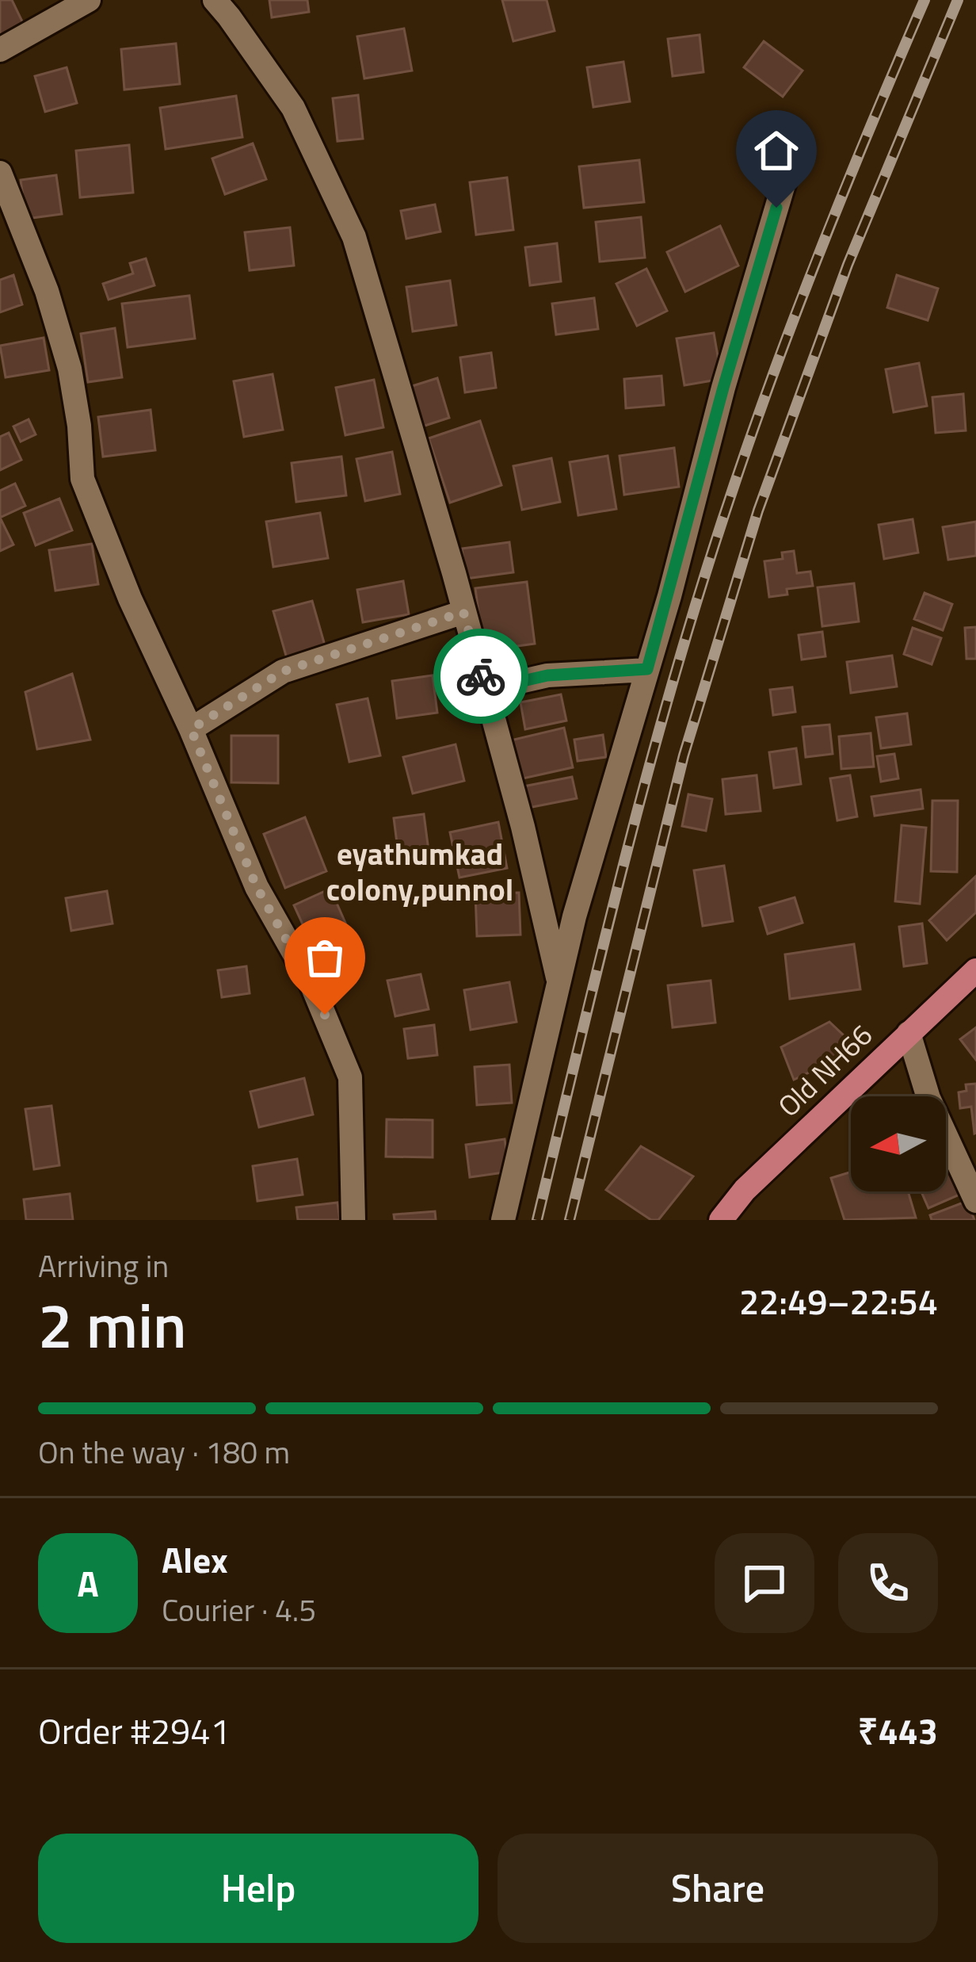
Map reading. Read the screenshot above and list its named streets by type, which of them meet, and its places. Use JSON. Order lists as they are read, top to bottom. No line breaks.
{"streets":{"main road":["Old NH66"]},"districts":["eyathumkad colony,punnol"],"north":"left","page":{"heading":["2 min","Arriving in","22:49–22:54"],"panel":["Alex","Courier · 4.5","Order #2941","₹443"],"bar":"On the way · 180 m","round":"A","buttons":["Help","Share"]}}
